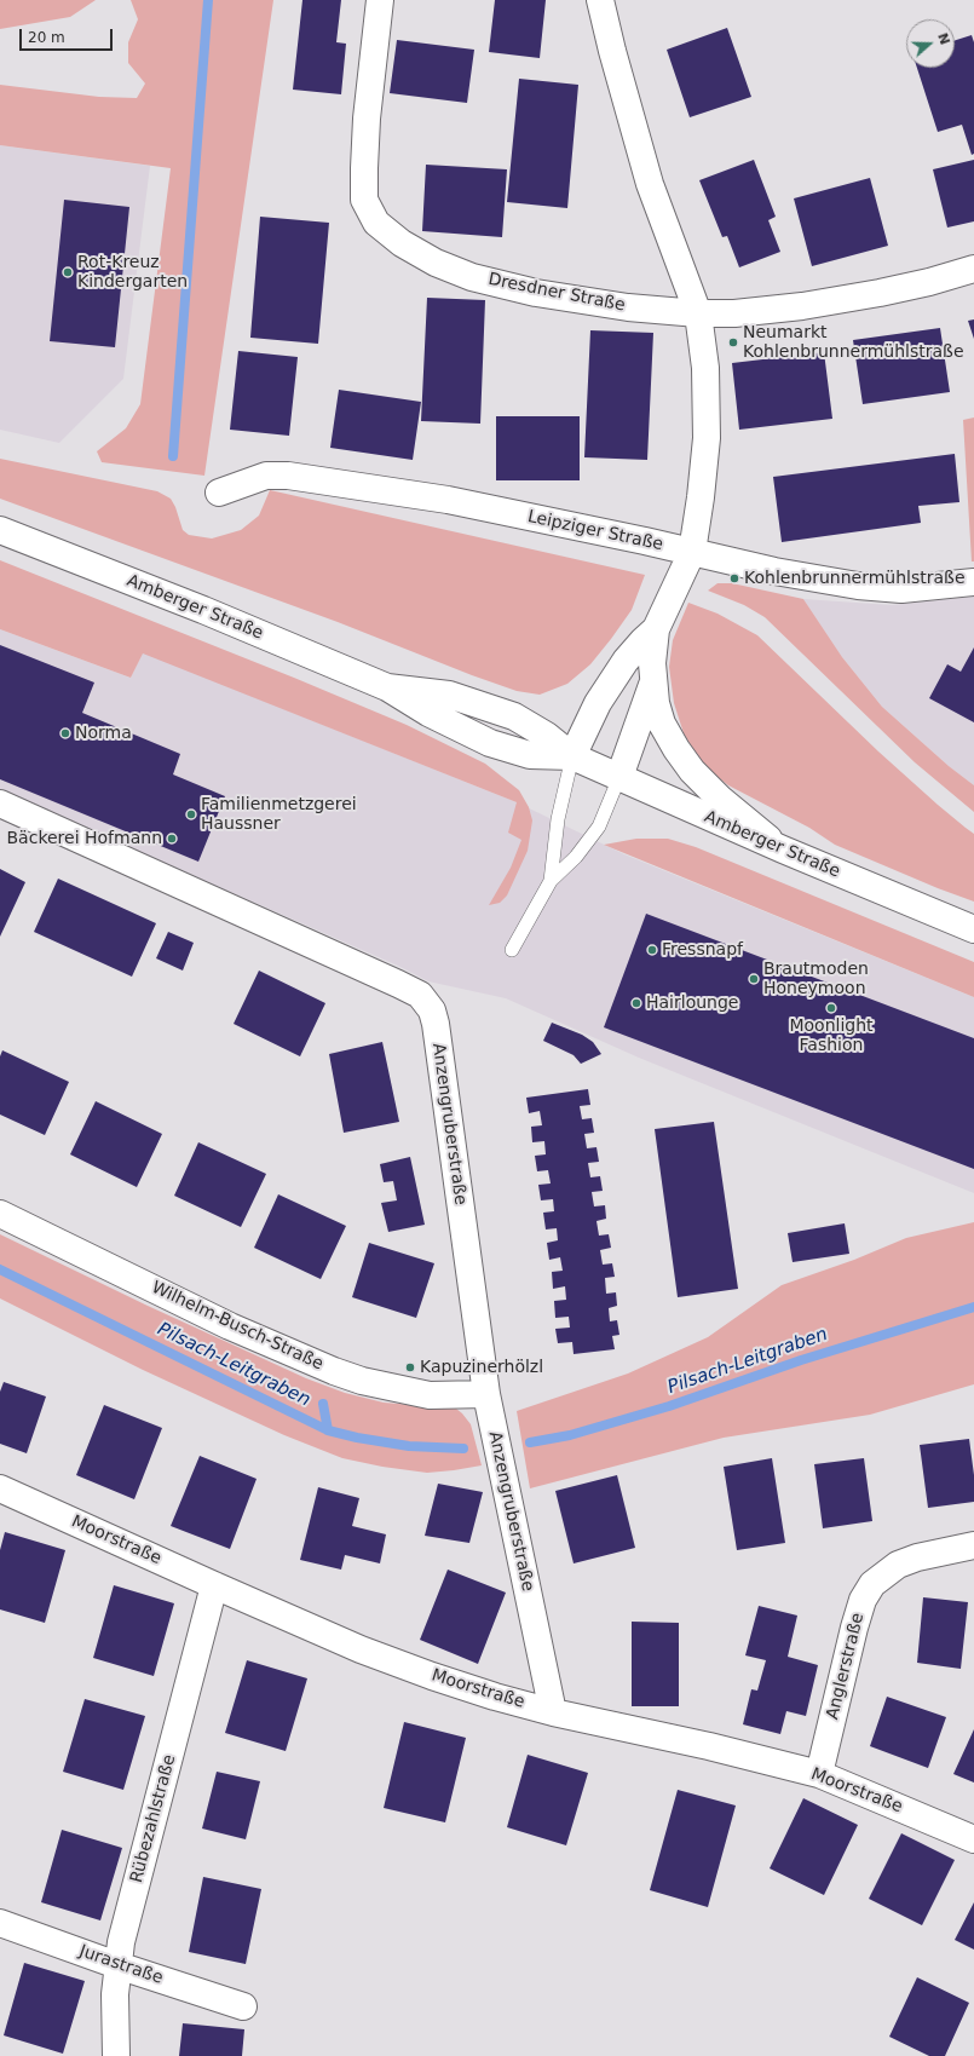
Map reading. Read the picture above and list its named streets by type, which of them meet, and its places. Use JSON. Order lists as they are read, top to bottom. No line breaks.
{"streets":{"street":["Dresdner Straße","Leipziger Straße","Amberger Straße","Anzengruberstraße","Wilhelm-Busch-Straße","Moorstraße","Anglerstraße","Rübezahlstraße","Jurastraße"]},"crossings":[["Anzengruberstraße","Wilhelm-Busch-Straße"],["Anzengruberstraße","Moorstraße"],["Moorstraße","Anglerstraße"],["Moorstraße","Rübezahlstraße"],["Rübezahlstraße","Jurastraße"]],"water":["Pilsach-Leitgraben"],"places":["Rot-Kreuz Kindergarten","Neumarkt Kohlenbrunnermühlstraße","Kohlenbrunnermühlstraße","Norma","Familienmetzgerei Haussner","Bäckerei Hofmann","Fressnapf","Brautmoden Honeymoon","Hairlounge","Moonlight Fashion","Kapuzinerhölzl"],"scale_bar":"20 m","north":"right"}
